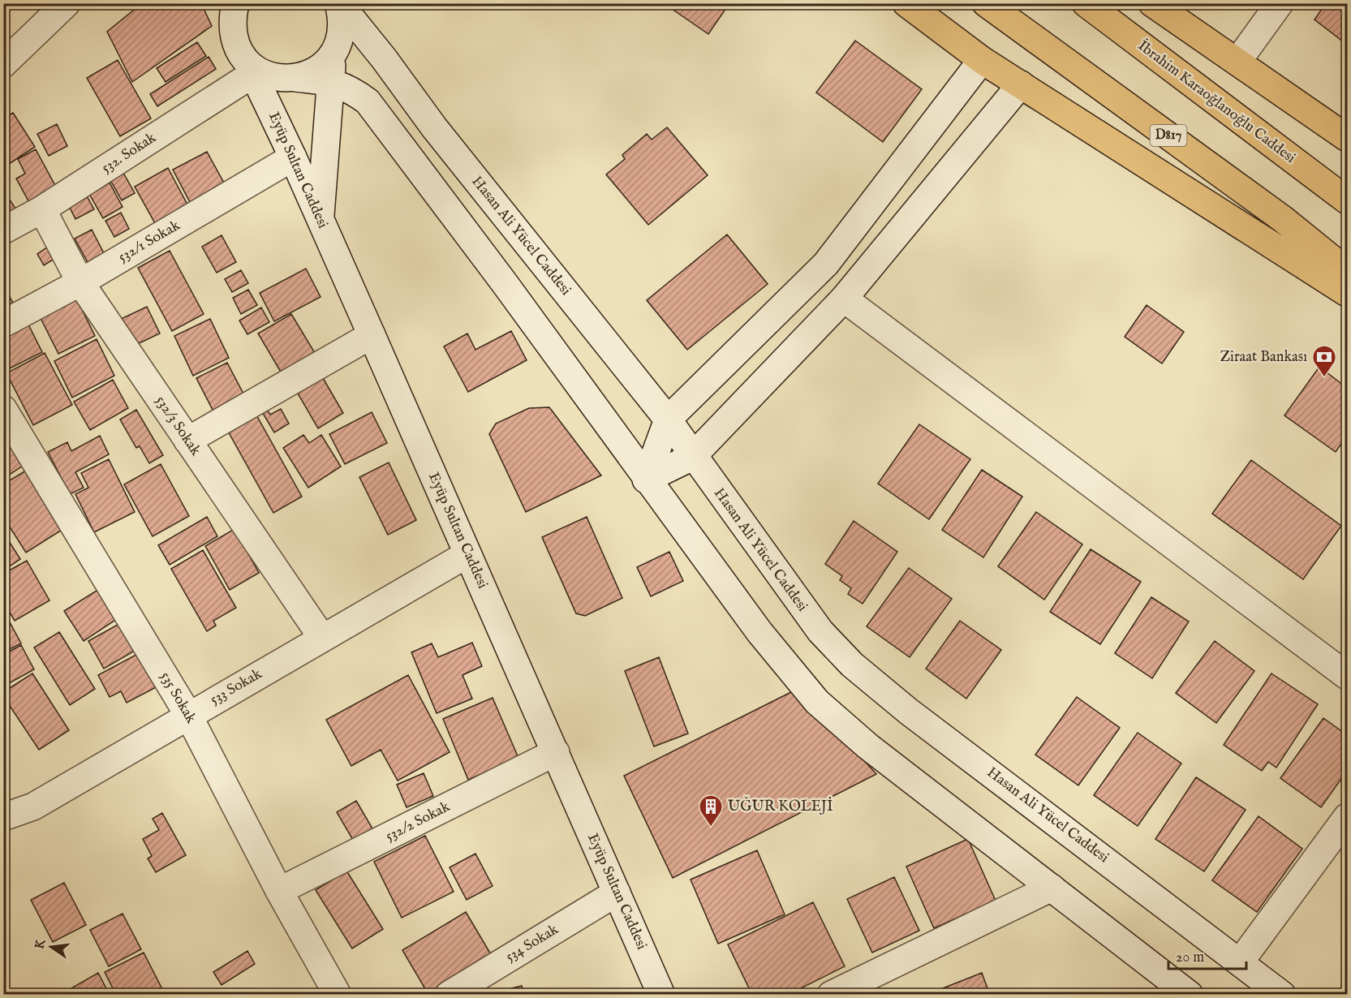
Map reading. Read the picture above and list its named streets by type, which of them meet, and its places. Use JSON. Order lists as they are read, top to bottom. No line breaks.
{"streets":{"highway":["İbrahim Karaoğlanoğlu Caddesi","D817"],"street":["532. Sokak","Eyüp Sultan Caddesi","Hasan Ali Yücel Caddesi","532/1 Sokak","532/3 Sokak","533 Sokak","535 Sokak","532/2 Sokak","534 Sokak"]},"crossings":[["532. Sokak","Eyüp Sultan Caddesi"],["532. Sokak","532/3 Sokak"],["Eyüp Sultan Caddesi","532/1 Sokak"],["Eyüp Sultan Caddesi","533 Sokak"],["Eyüp Sultan Caddesi","532/2 Sokak"],["Eyüp Sultan Caddesi","534 Sokak"],["532/1 Sokak","532/3 Sokak"],["532/3 Sokak","533 Sokak"],["533 Sokak","535 Sokak"],["535 Sokak","532/2 Sokak"]],"places":{"bank":["Ziraat Bankası"],"building":["UĞUR KOLEJİ"]},"scale_bar":"20 m","north":"left"}
